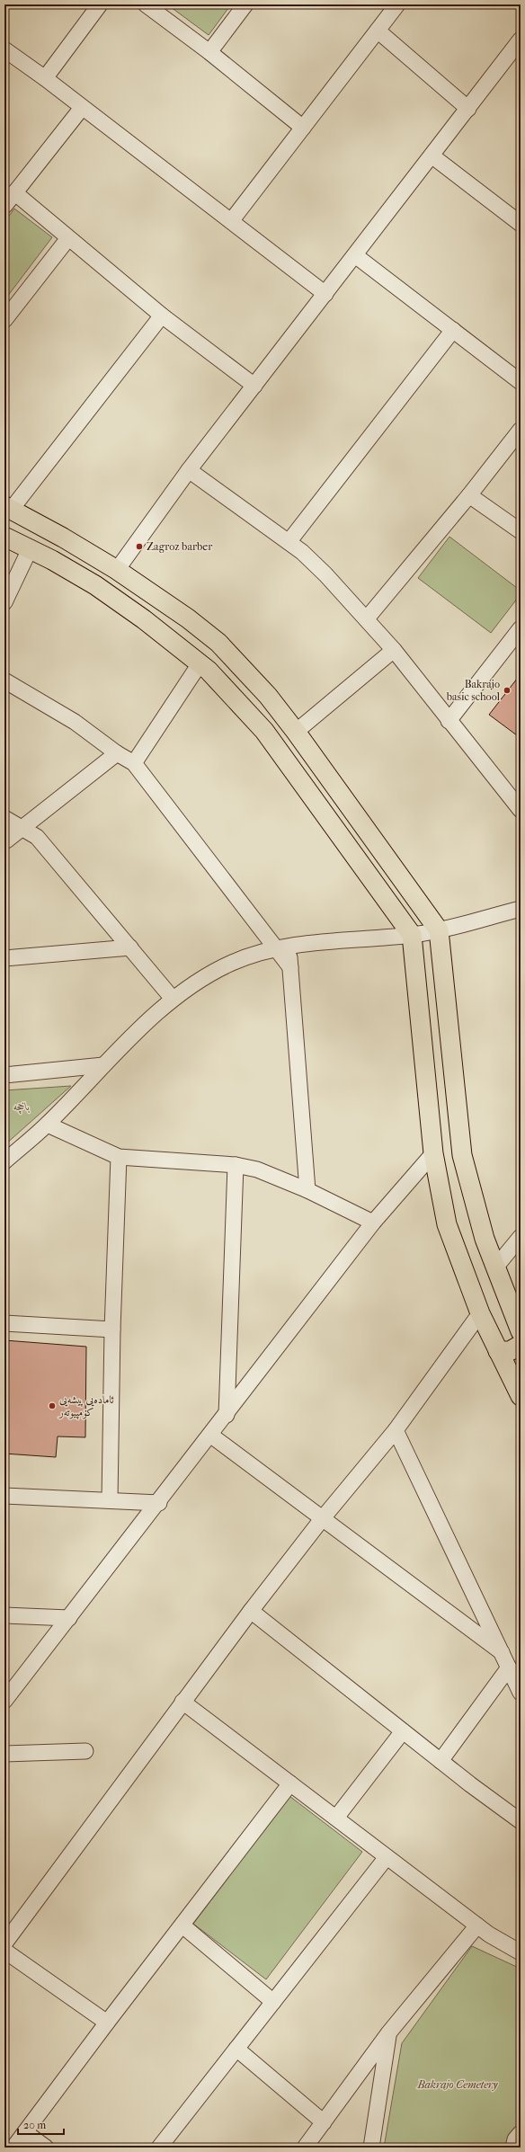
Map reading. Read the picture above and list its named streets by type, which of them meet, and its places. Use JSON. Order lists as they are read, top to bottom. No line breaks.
{"parks":["باخچە","Bakrajo Cemetery"],"places":["Zagroz barber","Bakrajo basic school","ئامادەیی پیشەیی کۆمپیوتەر"],"scale_bar":"20 m"}
